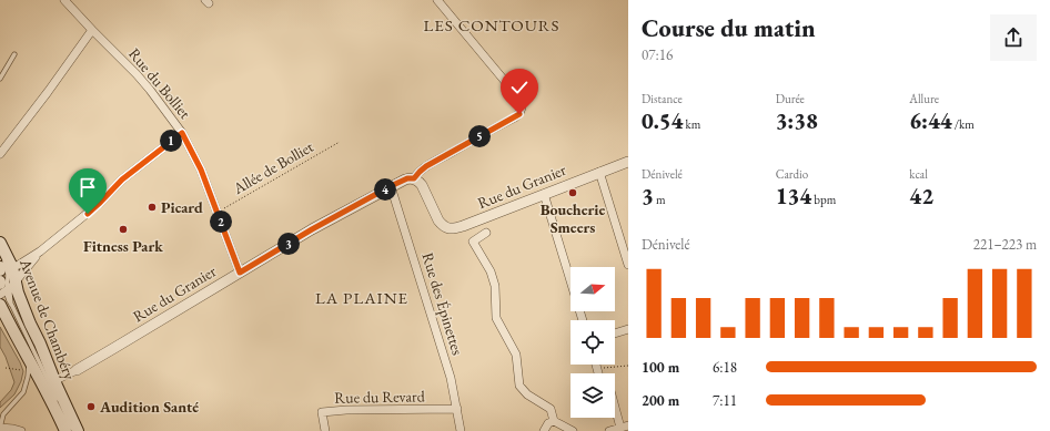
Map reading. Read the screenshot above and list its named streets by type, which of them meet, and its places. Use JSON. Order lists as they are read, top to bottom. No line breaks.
{"streets":{"main road":["Avenue de Chambéry"],"street":["Rue du Bolliet","Rue du Granier","Rue des Épinettes","Rue du Revard"],"path":["Allée de Bolliet"]},"crossings":[["Rue du Bolliet","Allée de Bolliet"],["Rue du Bolliet","Rue du Granier"],["Rue du Granier","Rue des Épinettes"],["Rue du Granier","Avenue de Chambéry"],["Rue des Épinettes","Rue du Revard"]],"districts":["LES CONTOURS","LA PLAINE"],"places":["Boucherie Smeers","Picard","Fitness Park","Audition Santé"],"north":"right","page":{"heading":["Course du matin","07:16"],"stats":[["Distance","0.54 km"],["Durée","3:38"],["Allure","6:44 /km"],["Dénivelé","3 m"],["Cardio","134 bpm"],["kcal","42"]],"pins":["5","1","4","2","3"],"chart":["Dénivelé","221–223 m"],"list":[{"name":"100 m","note":"6:18"},{"name":"200 m","note":"7:11"}]}}
